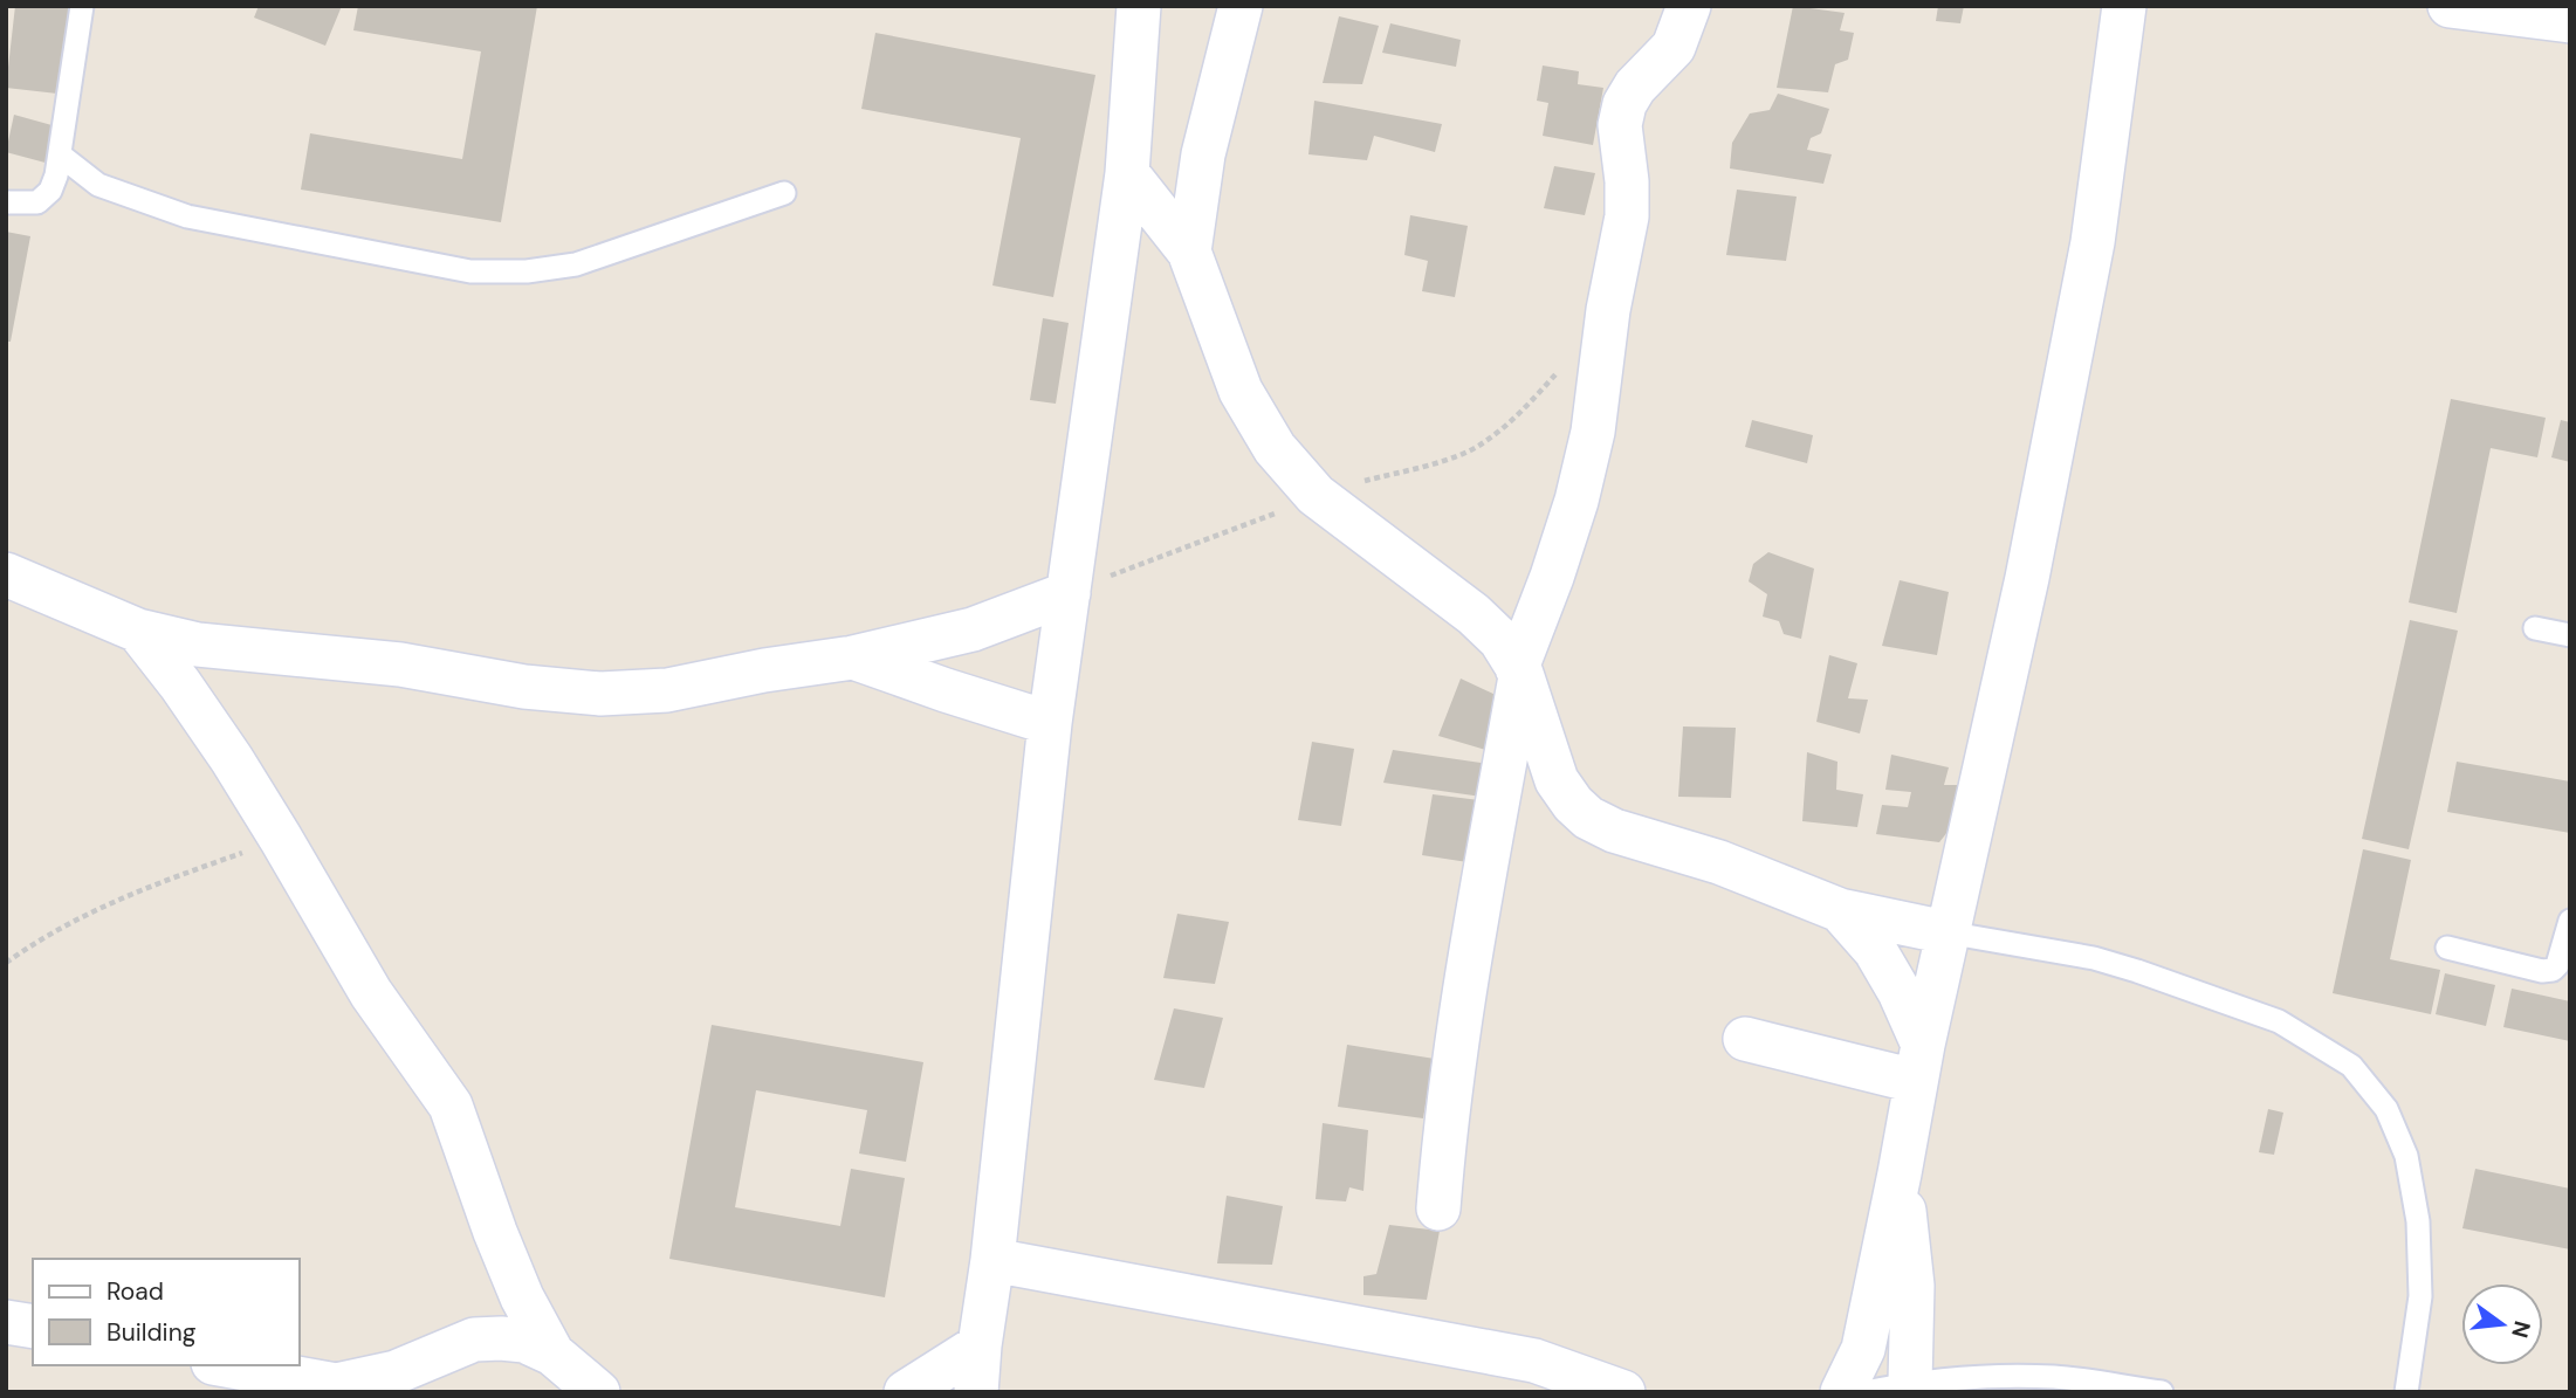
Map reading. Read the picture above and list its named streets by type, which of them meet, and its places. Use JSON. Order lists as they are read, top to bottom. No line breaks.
{"legend":["Road","Building"],"north":"right"}
